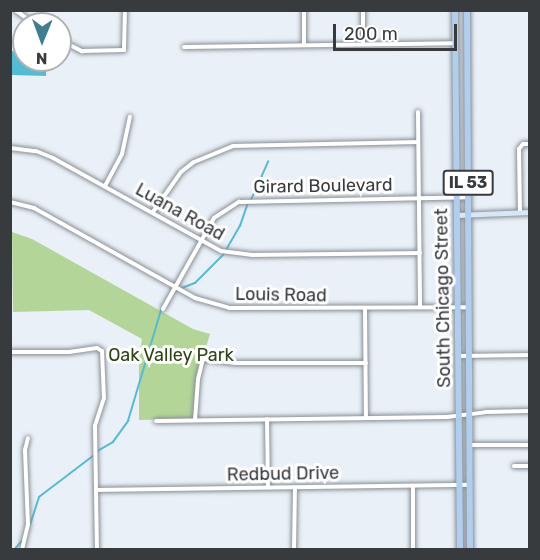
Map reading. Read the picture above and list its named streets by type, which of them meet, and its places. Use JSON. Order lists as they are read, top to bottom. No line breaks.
{"streets":{"main road":["IL 53","South Chicago Street"],"street":["Girard Boulevard","Luana Road","Louis Road","Redbud Drive"]},"crossings":[["Girard Boulevard","Luana Road"],["Girard Boulevard","Louis Road"],["Girard Boulevard","South Chicago Street"],["Louis Road","South Chicago Street"],["South Chicago Street","Redbud Drive"]],"parks":["Oak Valley Park"],"scale_bar":"200 m","north":"bottom"}
